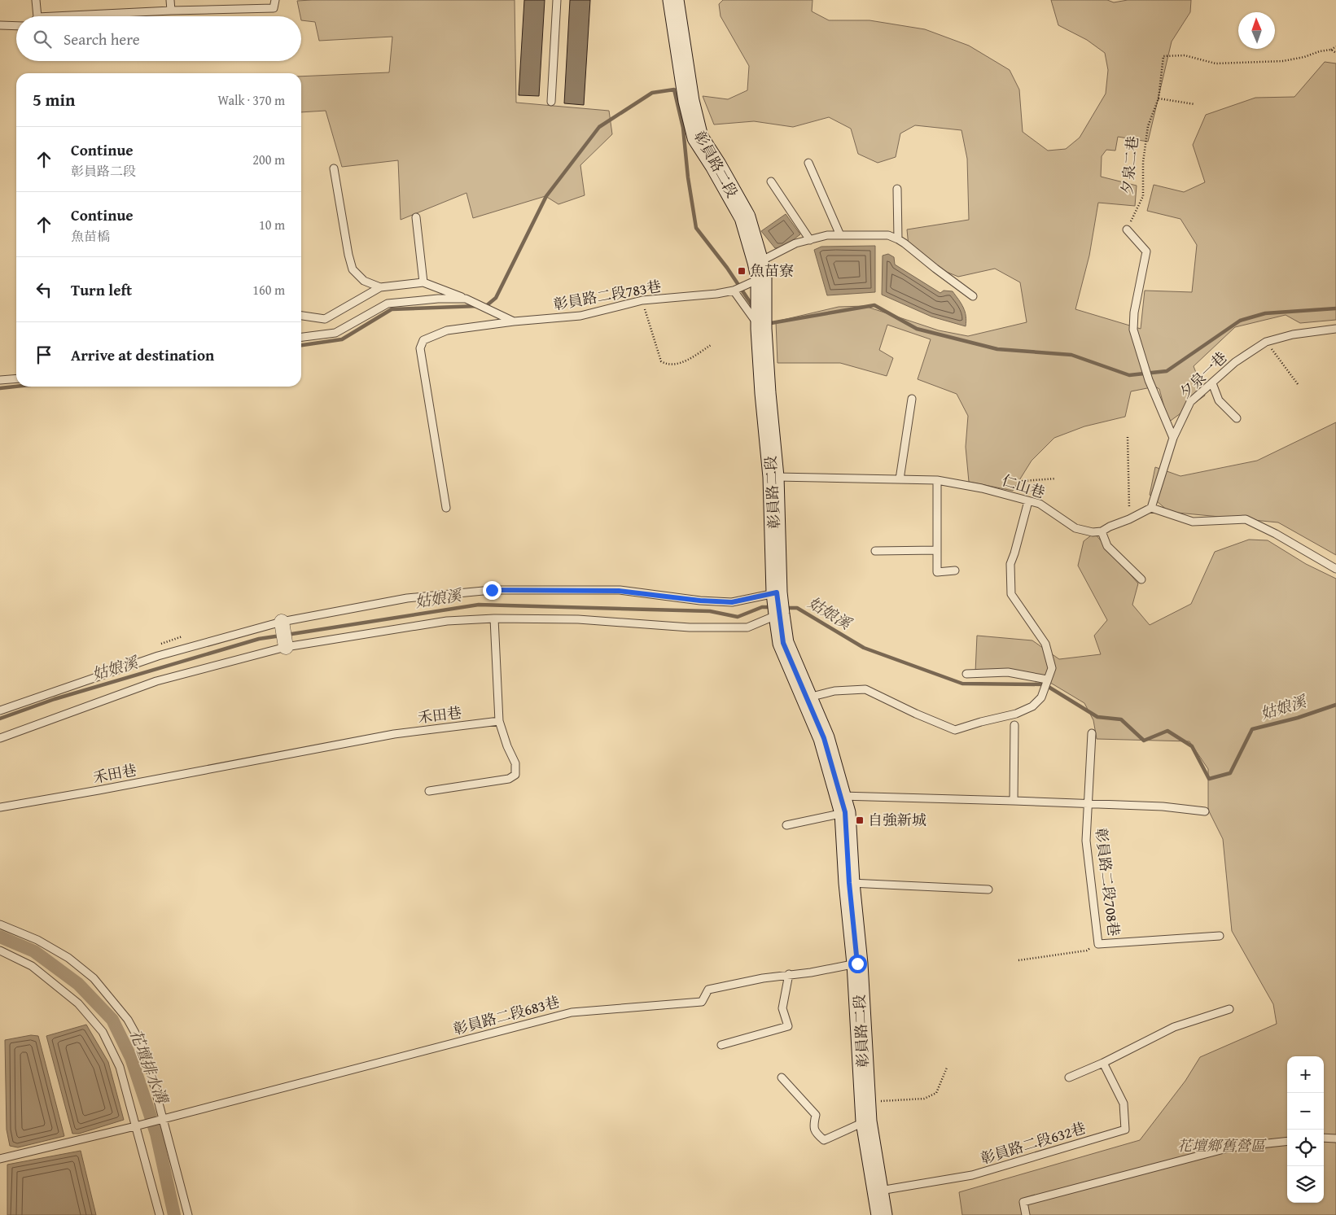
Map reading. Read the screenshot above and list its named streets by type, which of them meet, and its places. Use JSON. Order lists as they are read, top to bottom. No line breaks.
{"streets":{"main road":["彰員路二段"],"lane":["彰員路二段783巷","夕泉一巷","仁山巷","禾田巷","彰員路二段708巷","彰員路二段683巷","彰員路二段632巷"],"path":["夕泉二巷"]},"crossings":[["彰員路二段","彰員路二段783巷"],["彰員路二段","仁山巷"],["彰員路二段","彰員路二段683巷"],["彰員路二段","彰員路二段632巷"]],"water":["姑娘溪","花壇排水溝"],"parks":["花壇鄉舊營區"],"places":{"transit":["魚苗寮","自強新城"]},"north":"top","page":{"search":"Search here","heading":["5 min","Walk · 370 m"],"list":[["Continue","彰員路二段","200 m"],["Continue","魚苗橋","10 m"],["Turn left","160 m"],"Arrive at destination"],"map_buttons":["+","−"]}}
